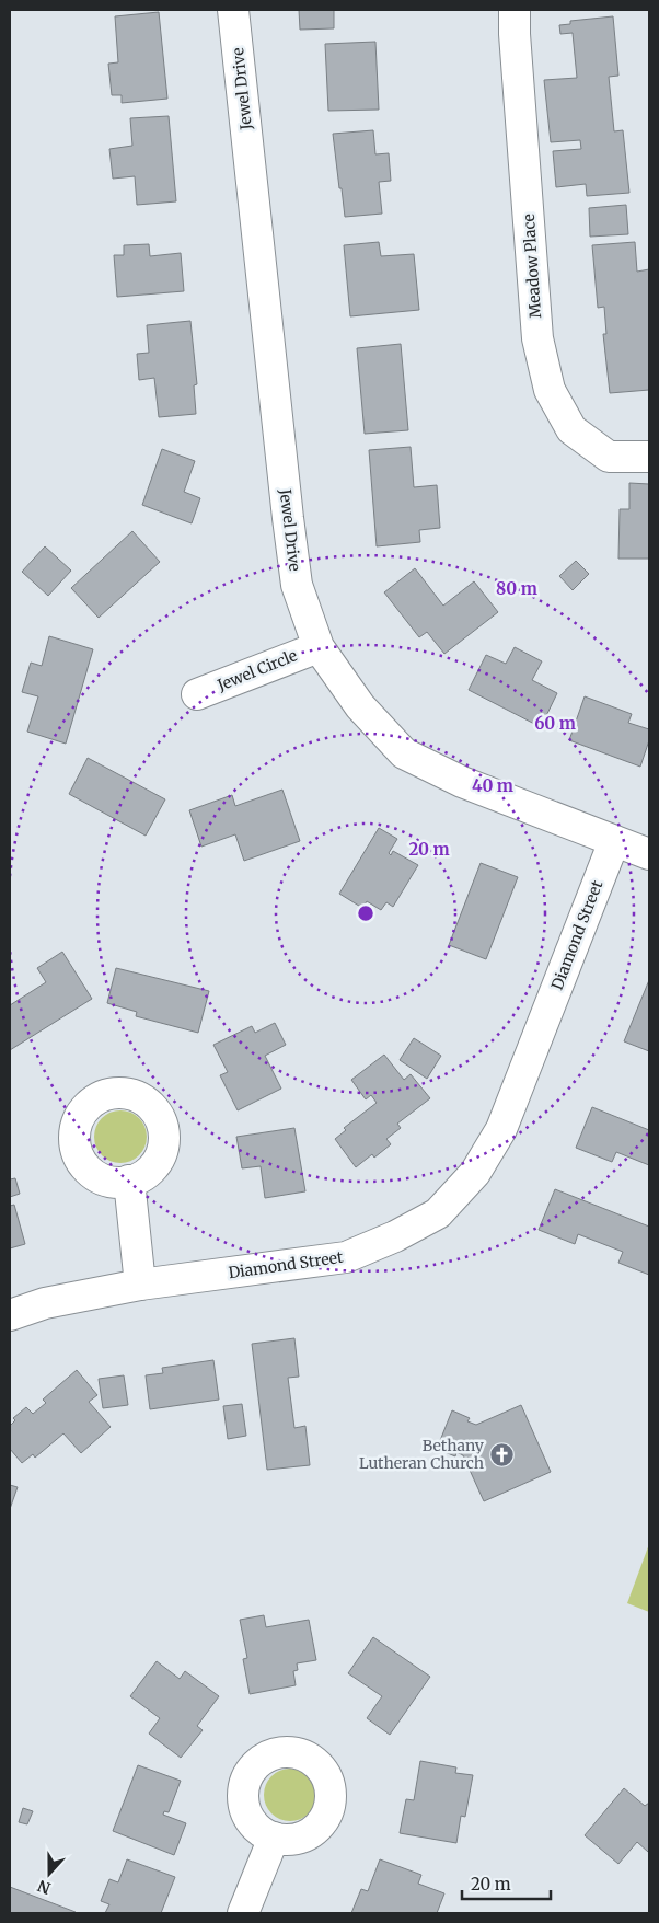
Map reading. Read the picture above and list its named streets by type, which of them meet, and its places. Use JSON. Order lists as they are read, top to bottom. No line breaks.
{"streets":{"street":["Jewel Drive","Meadow Place","Jewel Circle","Diamond Street"]},"crossings":[["Jewel Drive","Jewel Circle"],["Jewel Drive","Diamond Street"]],"places":{"church":["Bethany Lutheran Church"]},"scale_bar":"20 m","north":"bottom","rings":["80 m","60 m","40 m","20 m"]}
